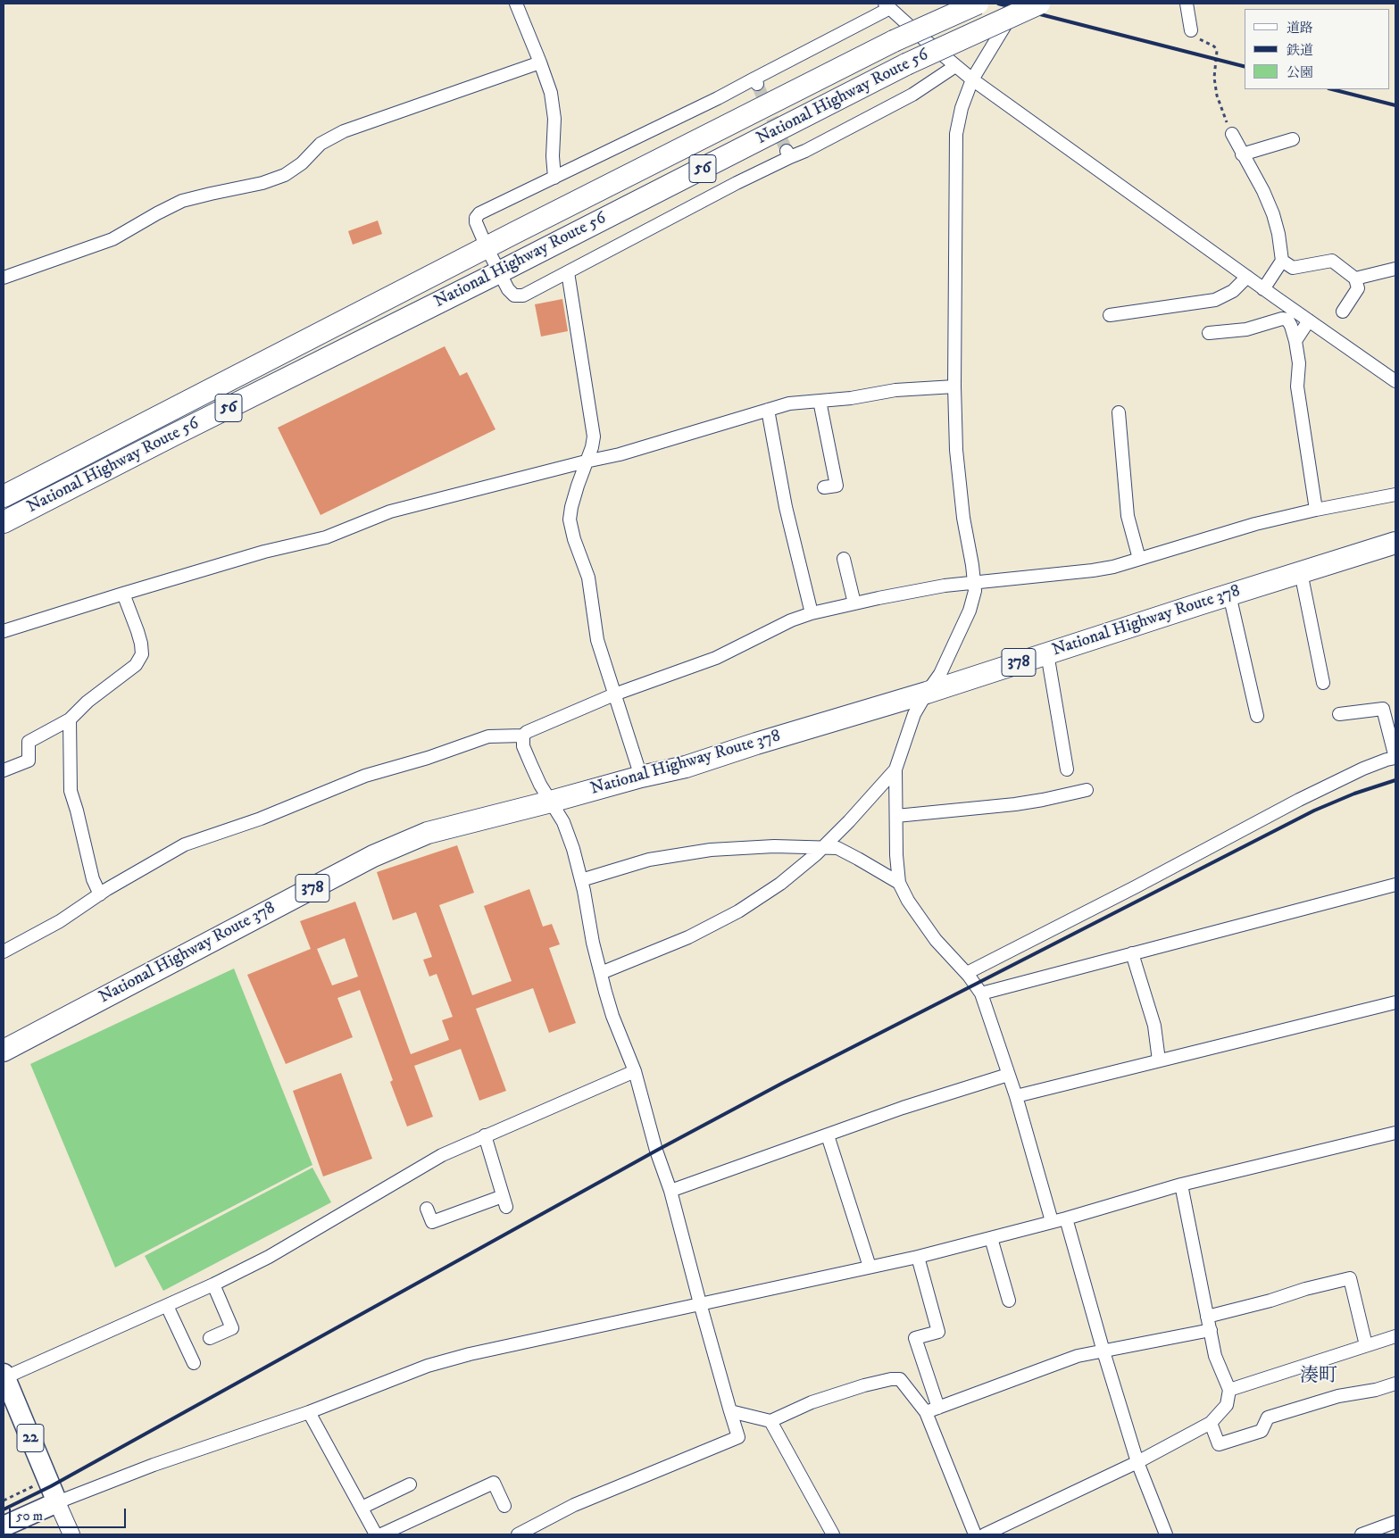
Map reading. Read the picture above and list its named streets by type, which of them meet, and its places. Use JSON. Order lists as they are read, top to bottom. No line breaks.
{"streets":{"highway":["National Highway Route 56","56","National Highway Route 378","378"],"main road":["22"]},"districts":["湊町"],"legend":["道路","鉄道","公園"],"scale_bar":"50 m"}
